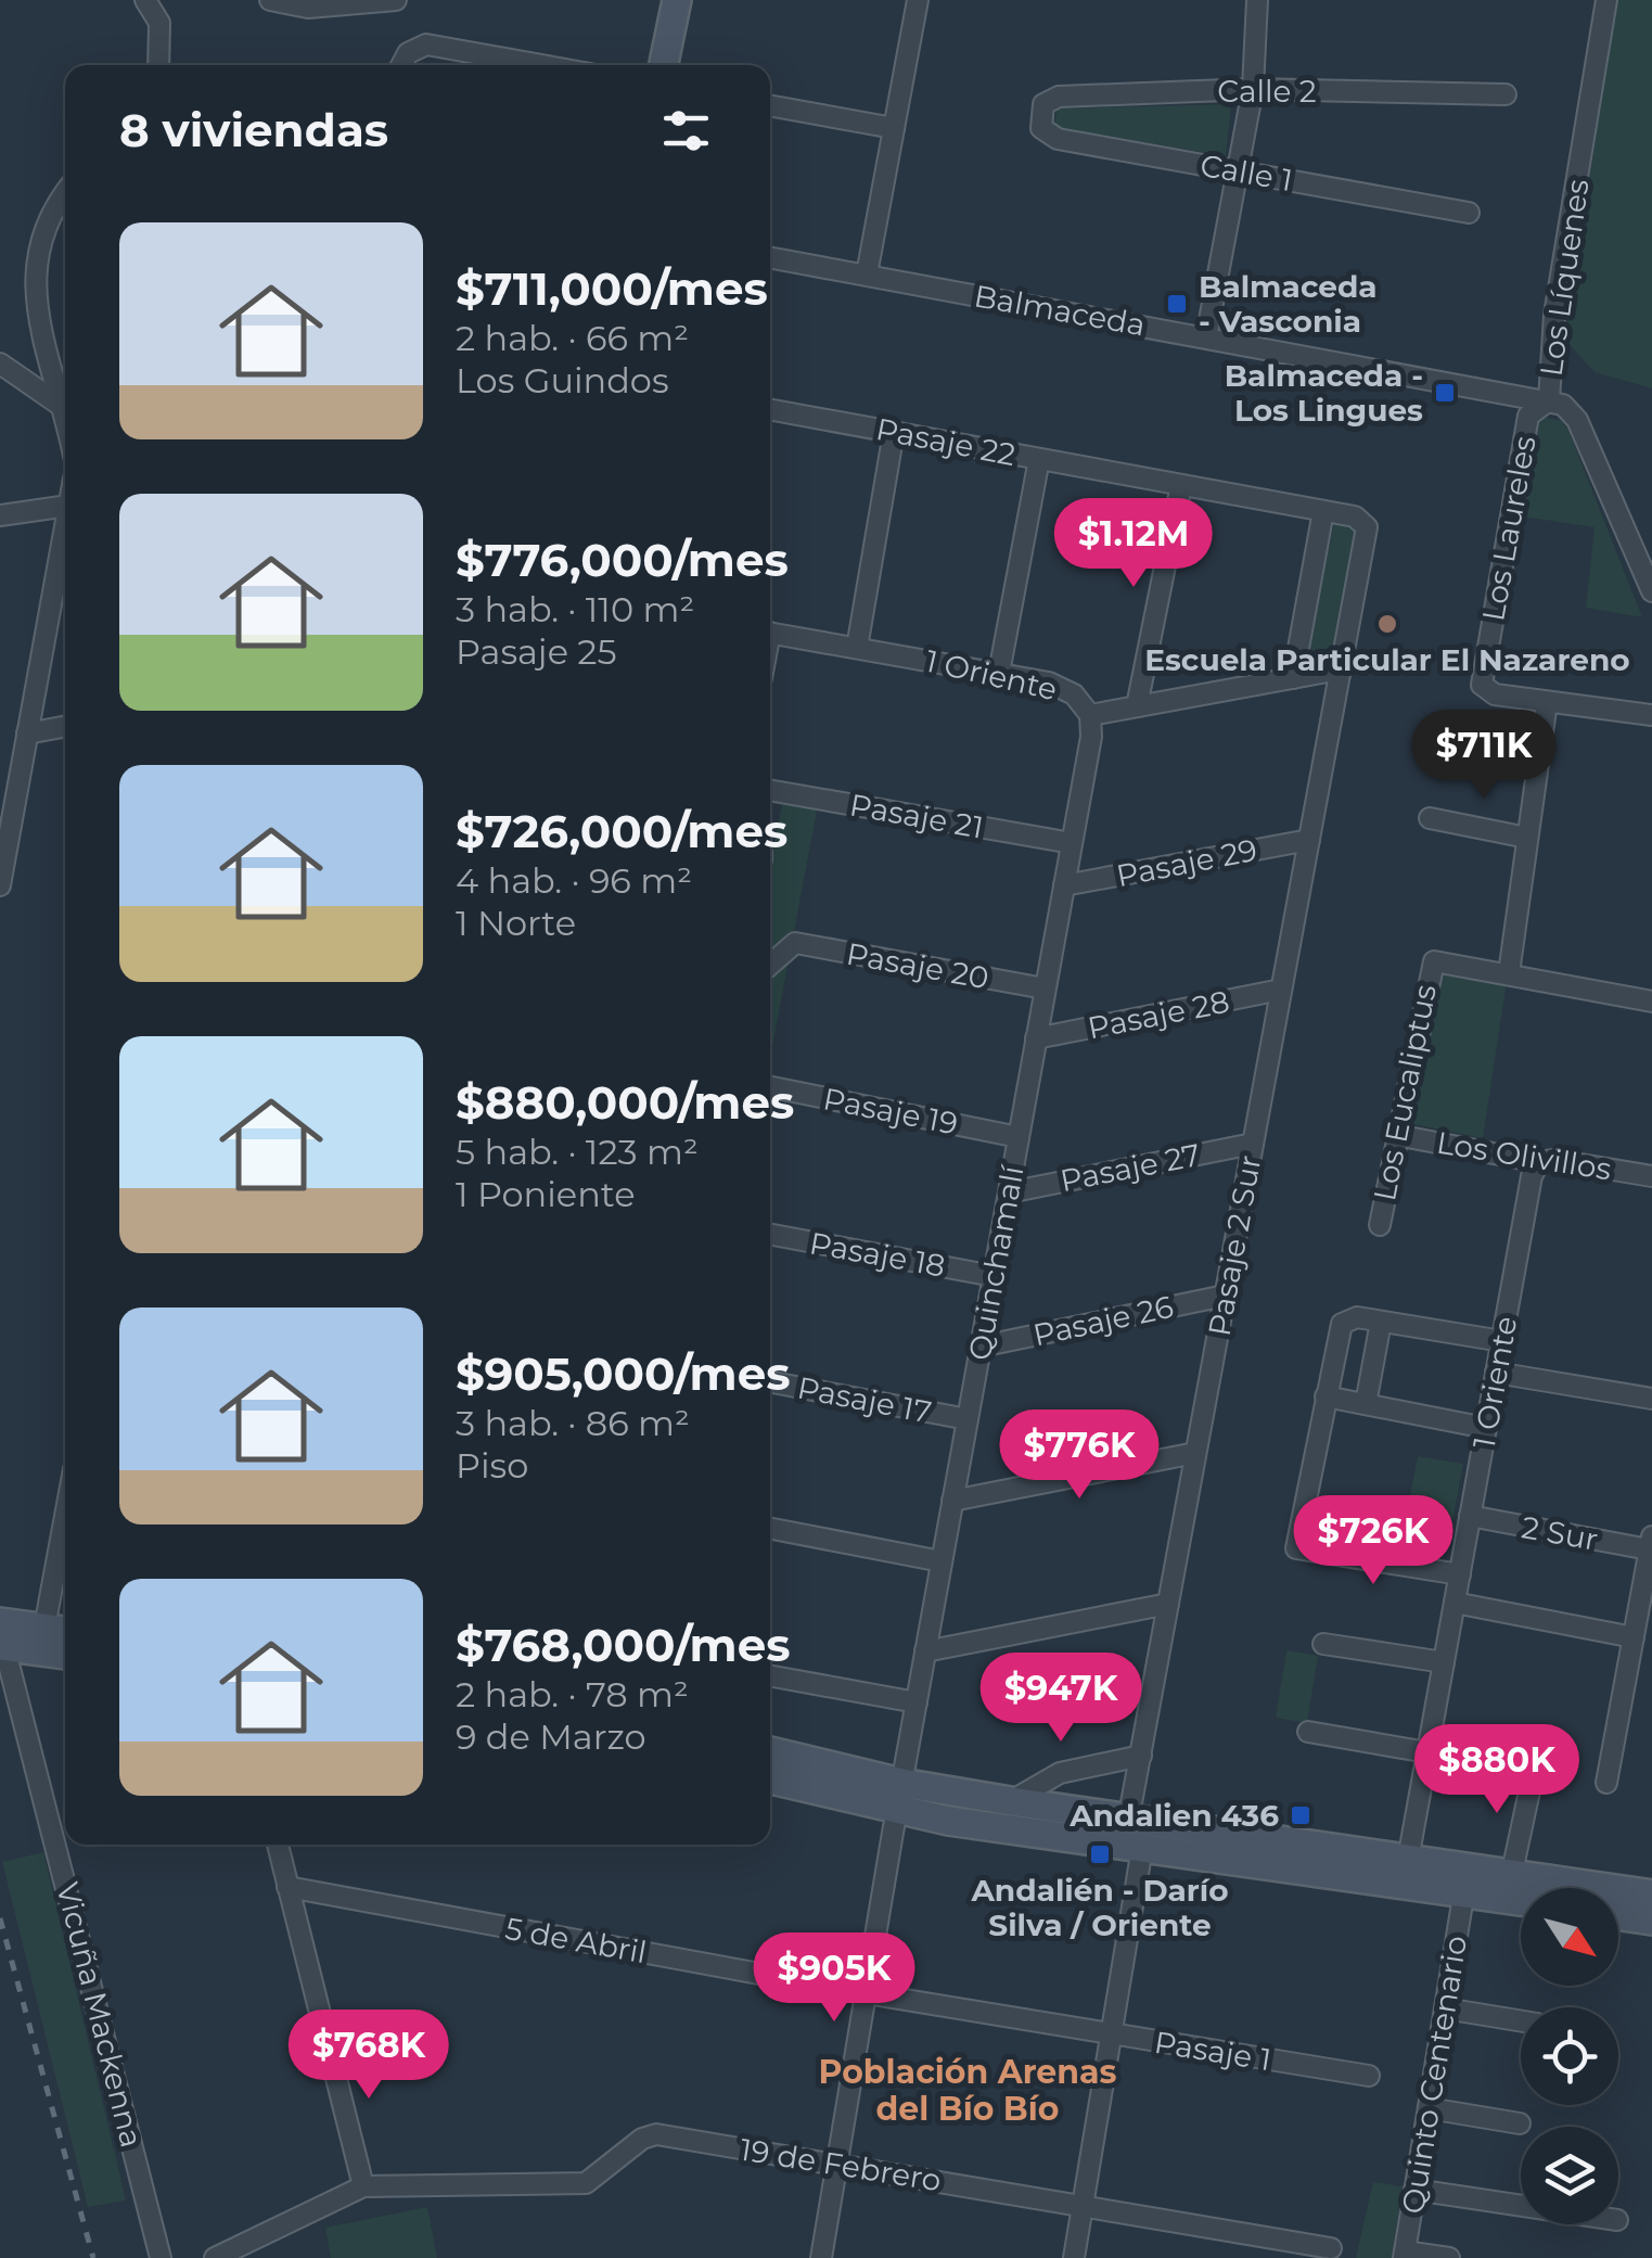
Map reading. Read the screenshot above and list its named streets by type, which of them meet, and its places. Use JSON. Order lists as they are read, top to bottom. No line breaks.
{"streets":{"street":["Calle 2","Calle 1","Los Líquenes","Balmaceda","Pasaje 22","Los Laureles","1 Oriente","Pasaje 21","Pasaje 29","Pasaje 20","Pasaje 28","Los Eucaliptus","Pasaje 19","Los Olivillos","Pasaje 27","Pasaje 2 Sur","Pasaje 18","Quinchamalí","Pasaje 26","Pasaje 17","2 Sur","5 de Abril","Vicuña Mackenna","Pasaje 1","Quinto Centenario","19 de Febrero"]},"crossings":[["Calle 2","Calle 1"],["Los Líquenes","Balmaceda"],["Los Líquenes","Los Laureles"],["Balmaceda","Los Laureles"],["Pasaje 22","1 Oriente"],["Pasaje 22","Pasaje 2 Sur"],["1 Oriente","Los Olivillos"],["1 Oriente","Pasaje 2 Sur"],["1 Oriente","Quinchamalí"],["1 Oriente","2 Sur"],["Pasaje 21","Quinchamalí"],["Pasaje 29","Pasaje 2 Sur"],["Pasaje 29","Quinchamalí"],["Pasaje 20","Quinchamalí"],["Pasaje 28","Pasaje 2 Sur"],["Pasaje 28","Quinchamalí"],["Los Eucaliptus","Los Olivillos"],["Pasaje 19","Quinchamalí"],["Pasaje 27","Pasaje 2 Sur"],["Pasaje 27","Quinchamalí"],["Pasaje 2 Sur","Pasaje 26"],["Pasaje 18","Quinchamalí"],["Quinchamalí","Pasaje 26"],["Quinchamalí","Pasaje 17"],["Quinchamalí","5 de Abril"],["Quinchamalí","Pasaje 1"],["Quinchamalí","19 de Febrero"],["5 de Abril","Pasaje 1"]],"districts":["Población Arenas del Bío Bío"],"places":{"transit":["Balmaceda - Vasconia","Balmaceda - Los Lingues","Andalien 436","Andalién - Darío Silva / Oriente"],"other":["Escuela Particular El Nazareno"]},"north":"bottom right","page":{"heading":"8 viviendas","list":[{"name":"$711,000/mes","note":"2 hab. · 66 m² · Los Guindos"},{"name":"$776,000/mes","note":"3 hab. · 110 m² · Pasaje 25"},{"name":"$726,000/mes","note":"4 hab. · 96 m² · 1 Norte"},{"name":"$880,000/mes","note":"5 hab. · 123 m² · 1 Poniente"},{"name":"$905,000/mes","note":"3 hab. · 86 m² · Piso"},{"name":"$768,000/mes","note":"2 hab. · 78 m² · 9 de Marzo"}],"price":["$1.12M","$711K","$776K","$726K","$947K","$880K","$905K","$768K"]}}
